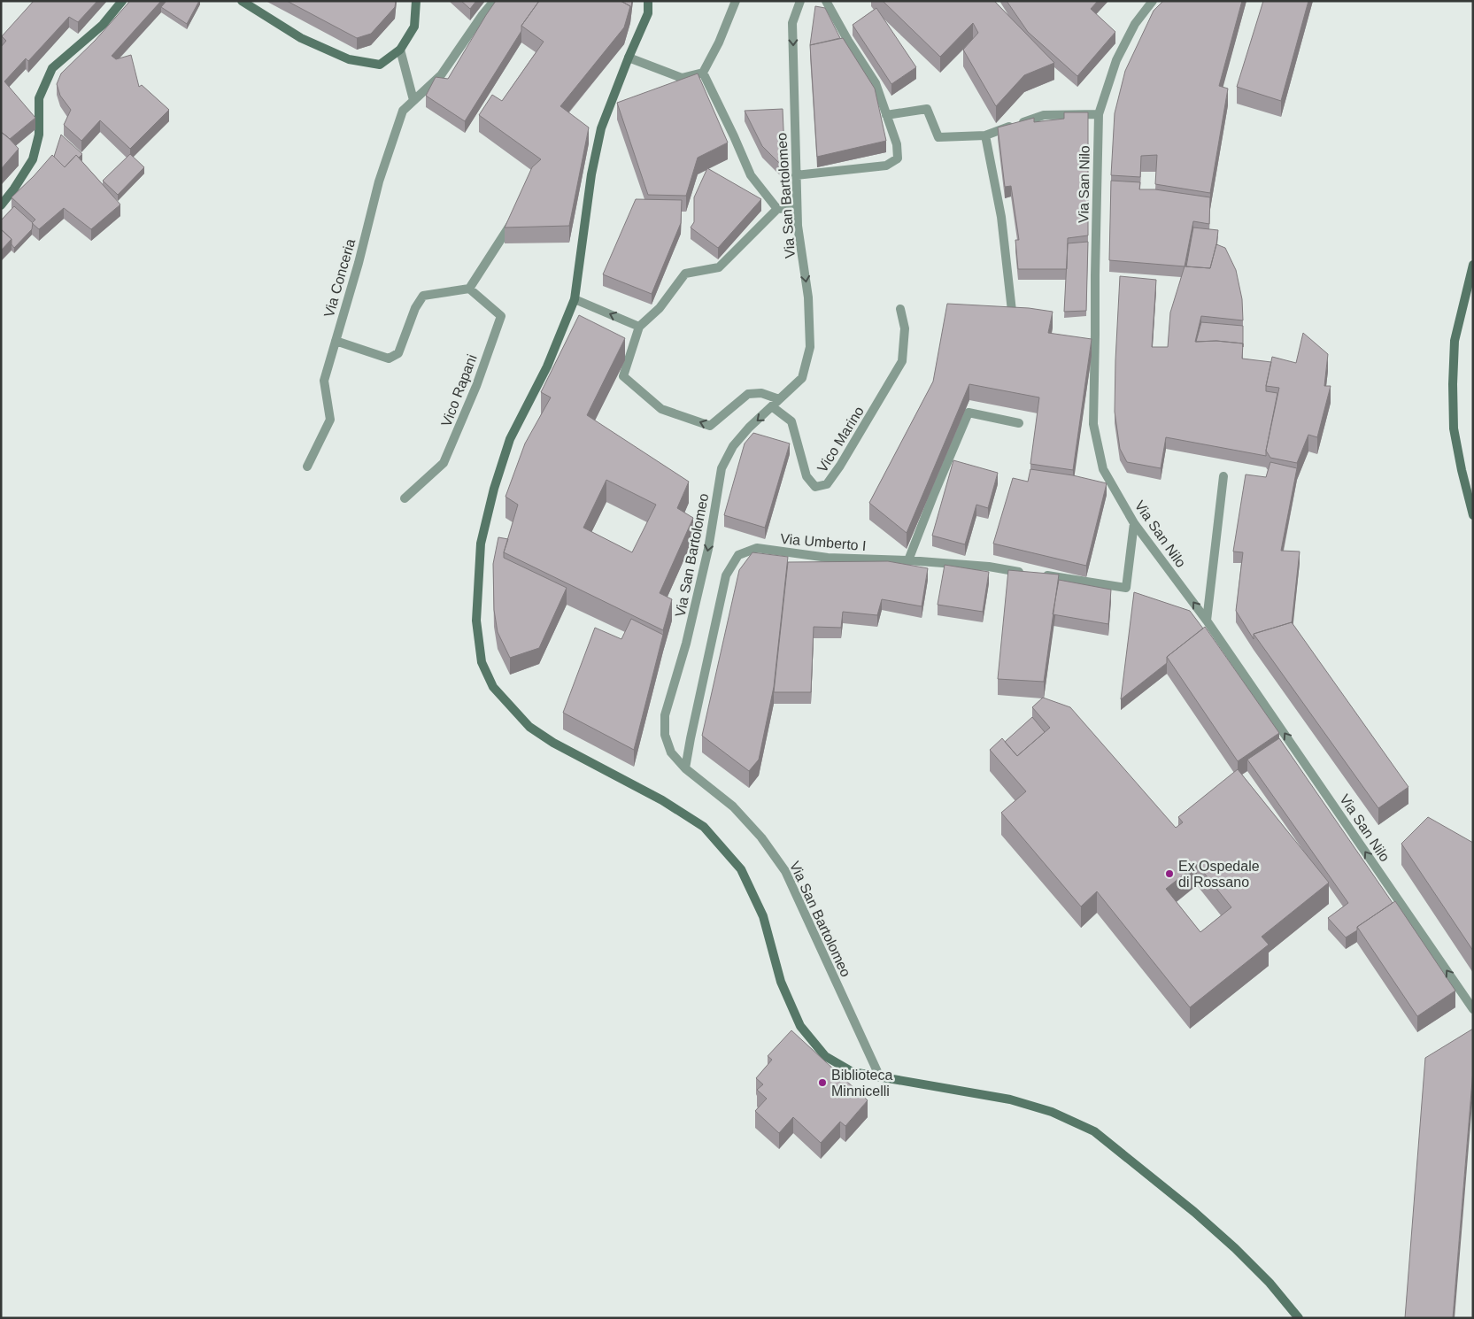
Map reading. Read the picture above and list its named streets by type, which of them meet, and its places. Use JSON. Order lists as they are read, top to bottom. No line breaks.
{"streets":{"street":["Via San Nilo","Via San Bartolomeo","Via Conceria","Vico Rapani","Vico Marino","Via Umberto I"]},"crossings":[["Via San Nilo","Via Umberto I"],["Via San Bartolomeo","Vico Marino"],["Via San Bartolomeo","Via Umberto I"]],"one_way":["Via San Nilo","Via San Bartolomeo"],"places":["Ex Ospedale di Rossano","Biblioteca Minnicelli"]}
